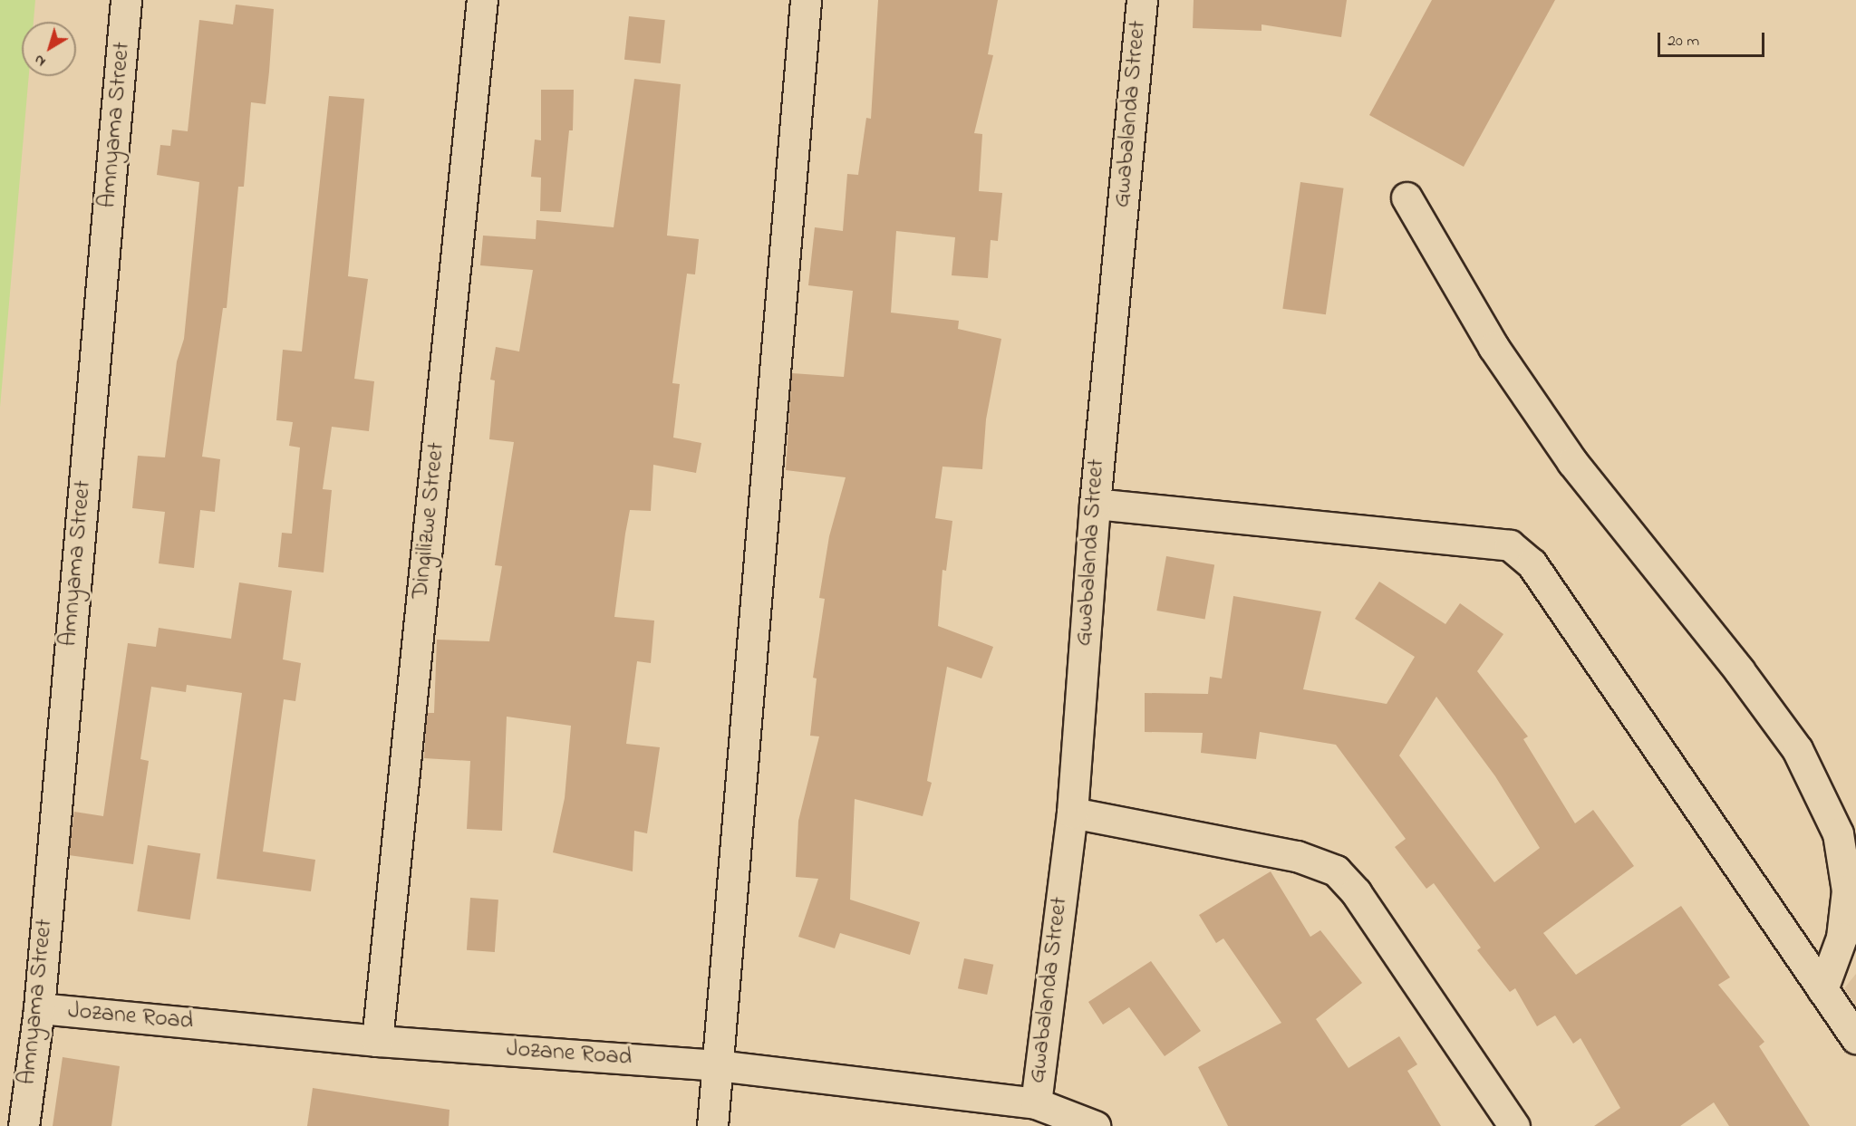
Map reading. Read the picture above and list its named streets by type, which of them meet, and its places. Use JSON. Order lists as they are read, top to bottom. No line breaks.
{"streets":{"street":["Gwabalanda Street","Amnyama Street","Dingilizwe Street","Jozane Road"]},"crossings":[["Gwabalanda Street","Jozane Road"],["Amnyama Street","Jozane Road"],["Dingilizwe Street","Jozane Road"]],"scale_bar":"20 m","north":"bottom left"}
